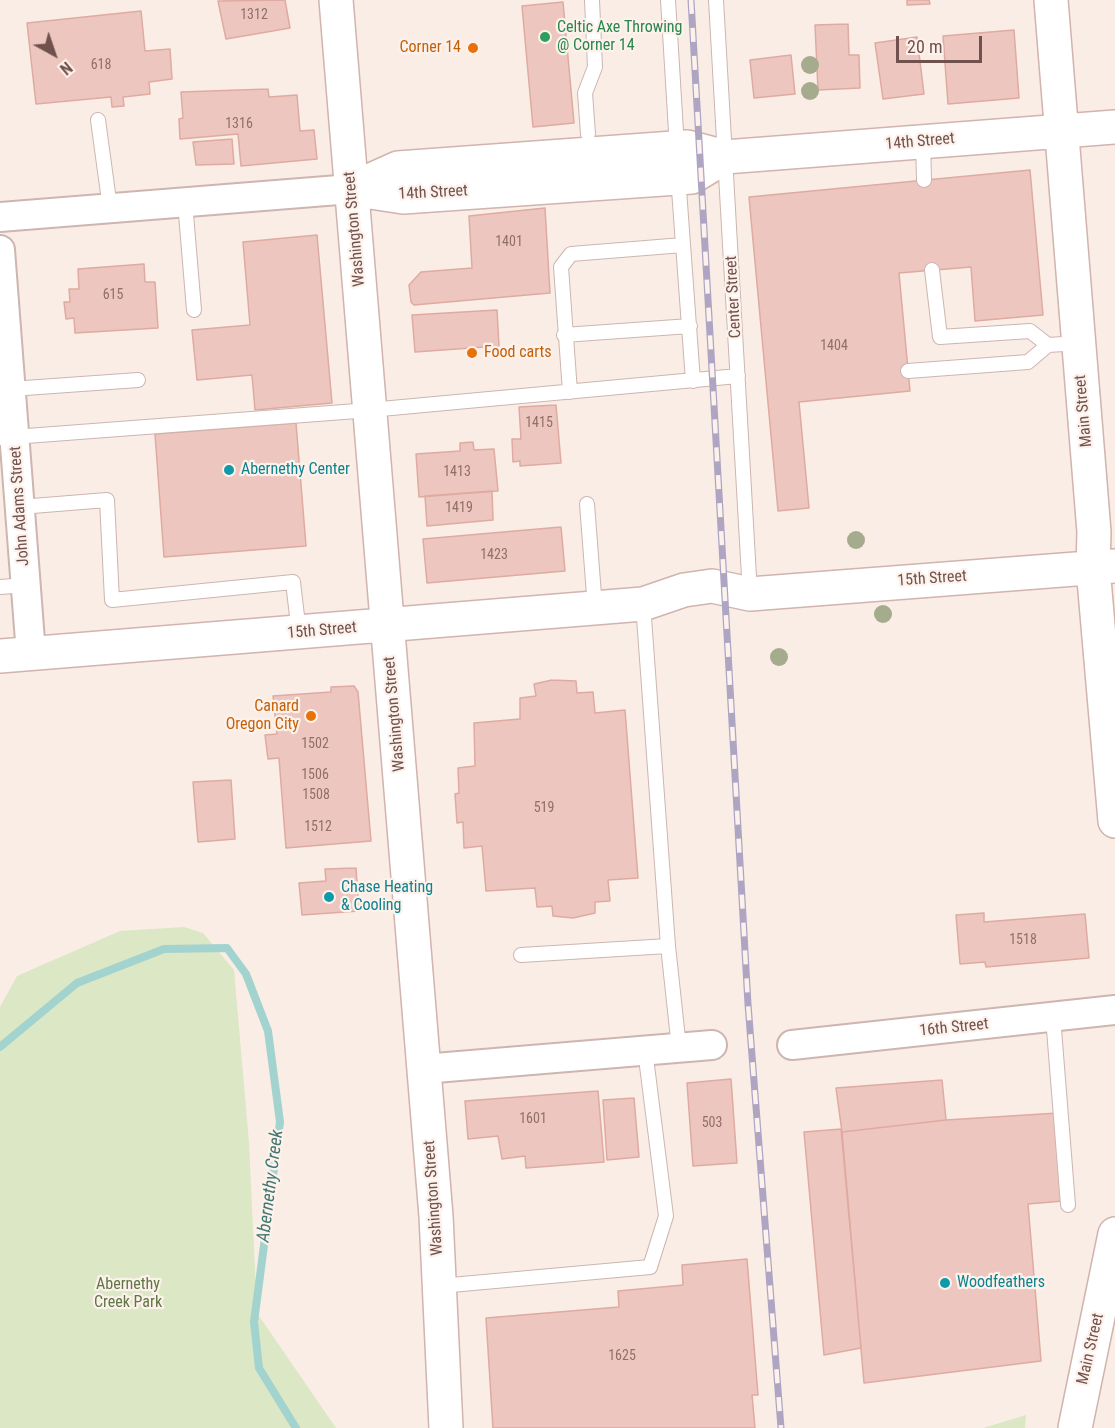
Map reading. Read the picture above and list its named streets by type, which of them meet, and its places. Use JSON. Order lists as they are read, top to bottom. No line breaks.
{"streets":{"main road":["14th Street","Washington Street","Main Street","15th Street"],"street":["John Adams Street","16th Street"],"lane":["Center Street"]},"crossings":[["14th Street","Washington Street"],["14th Street","Center Street"],["14th Street","Main Street"],["Washington Street","15th Street"],["Center Street","15th Street"],["Main Street","15th Street"],["John Adams Street","15th Street"]],"water":["Abernethy Creek"],"parks":["Abernethy Creek Park"],"places":["Celtic Axe Throwing @ Corner 14","Corner 14","Food carts","Abernethy Center","Canard Oregon City","Chase Heating & Cooling","Woodfeathers"],"house_numbers":["1312","618","1316","1401","615","1404","1415","1413","1419","1423","1502","1506","1508","519","1512","1518","1601","503","1625"],"scale_bar":"20 m","north":"bottom right"}
